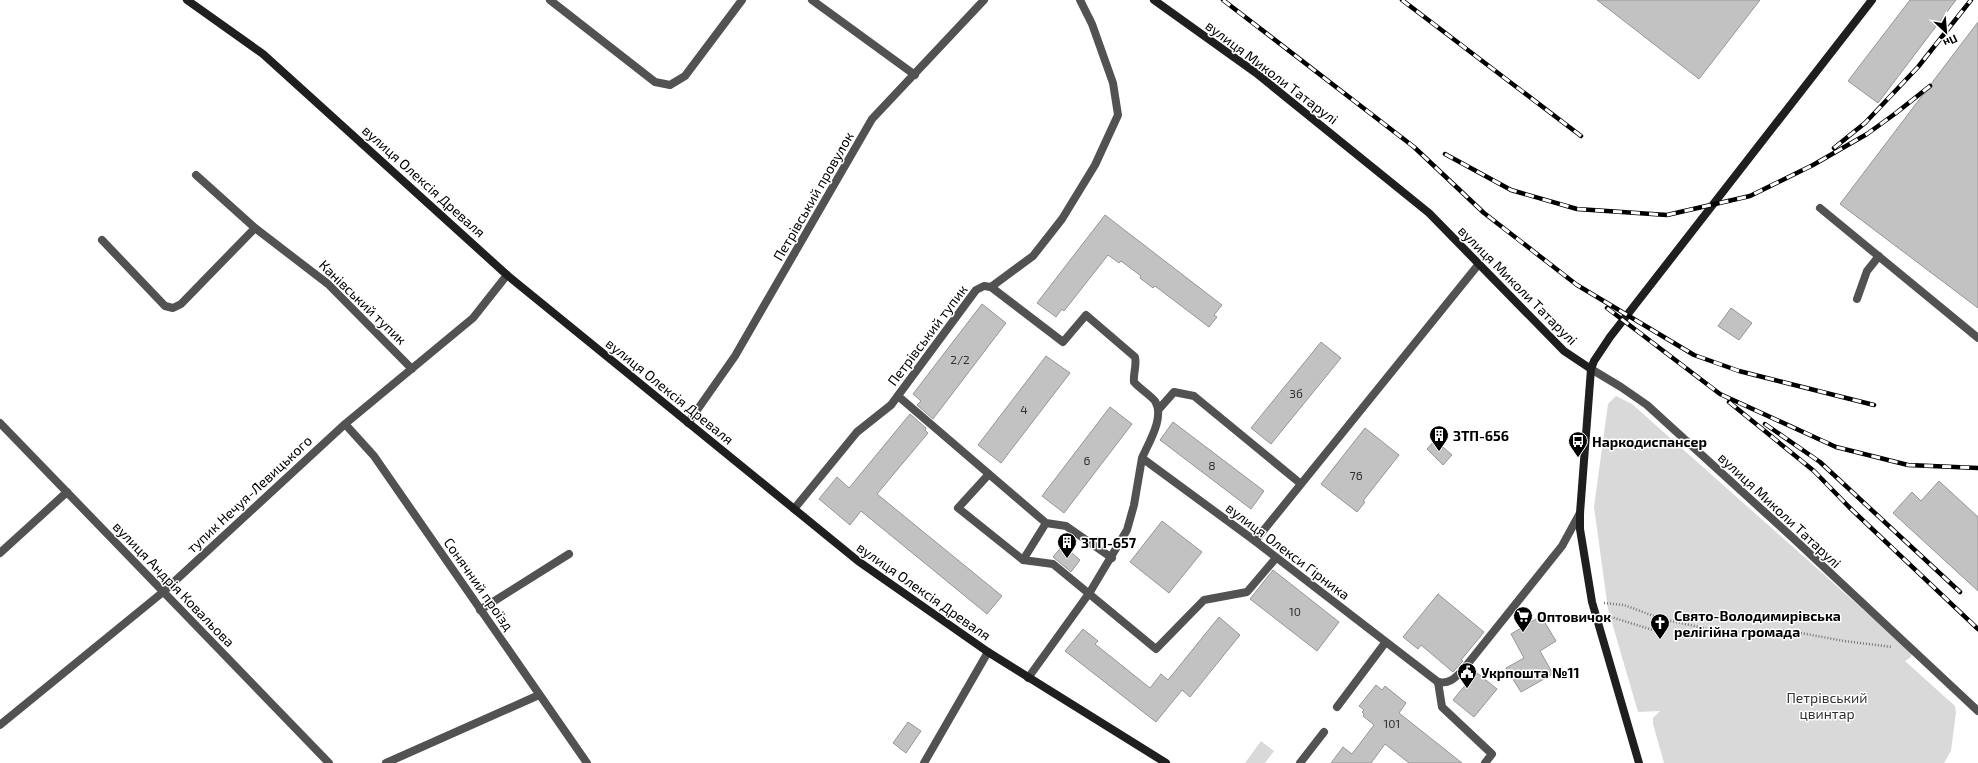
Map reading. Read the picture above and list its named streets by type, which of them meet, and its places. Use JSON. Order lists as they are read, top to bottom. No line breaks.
{"streets":{"street":["вулиця Миколи Татарулі","вулиця Олексія Древаля","Петрівський провулок","Канівський тупик","Петрівський тупик","тупик Нечуя-Левицького","вулиця Олекси Гірника","вулиця Андрія Ковальова","Сонячний проїзд"]},"crossings":[["вулиця Олексія Древаля","Петрівський провулок"],["вулиця Олексія Древаля","Петрівський тупик"],["вулиця Олексія Древаля","тупик Нечуя-Левицького"],["Канівський тупик","тупик Нечуя-Левицького"],["тупик Нечуя-Левицького","вулиця Андрія Ковальова"],["тупик Нечуя-Левицького","Сонячний проїзд"]],"parks":["Петрівський цвинтар"],"places":{"building":["ЗТП-656","ЗТП-657"],"bus stop":["Наркодиспансер"],"supermarket":["Оптовичок"],"church":["Свято-Володимирівська релігійна громада"],"public building":["Укрпошта №11"]},"house_numbers":["2/2","3б","4","6","8","76","10","101"],"north":"bottom right"}
